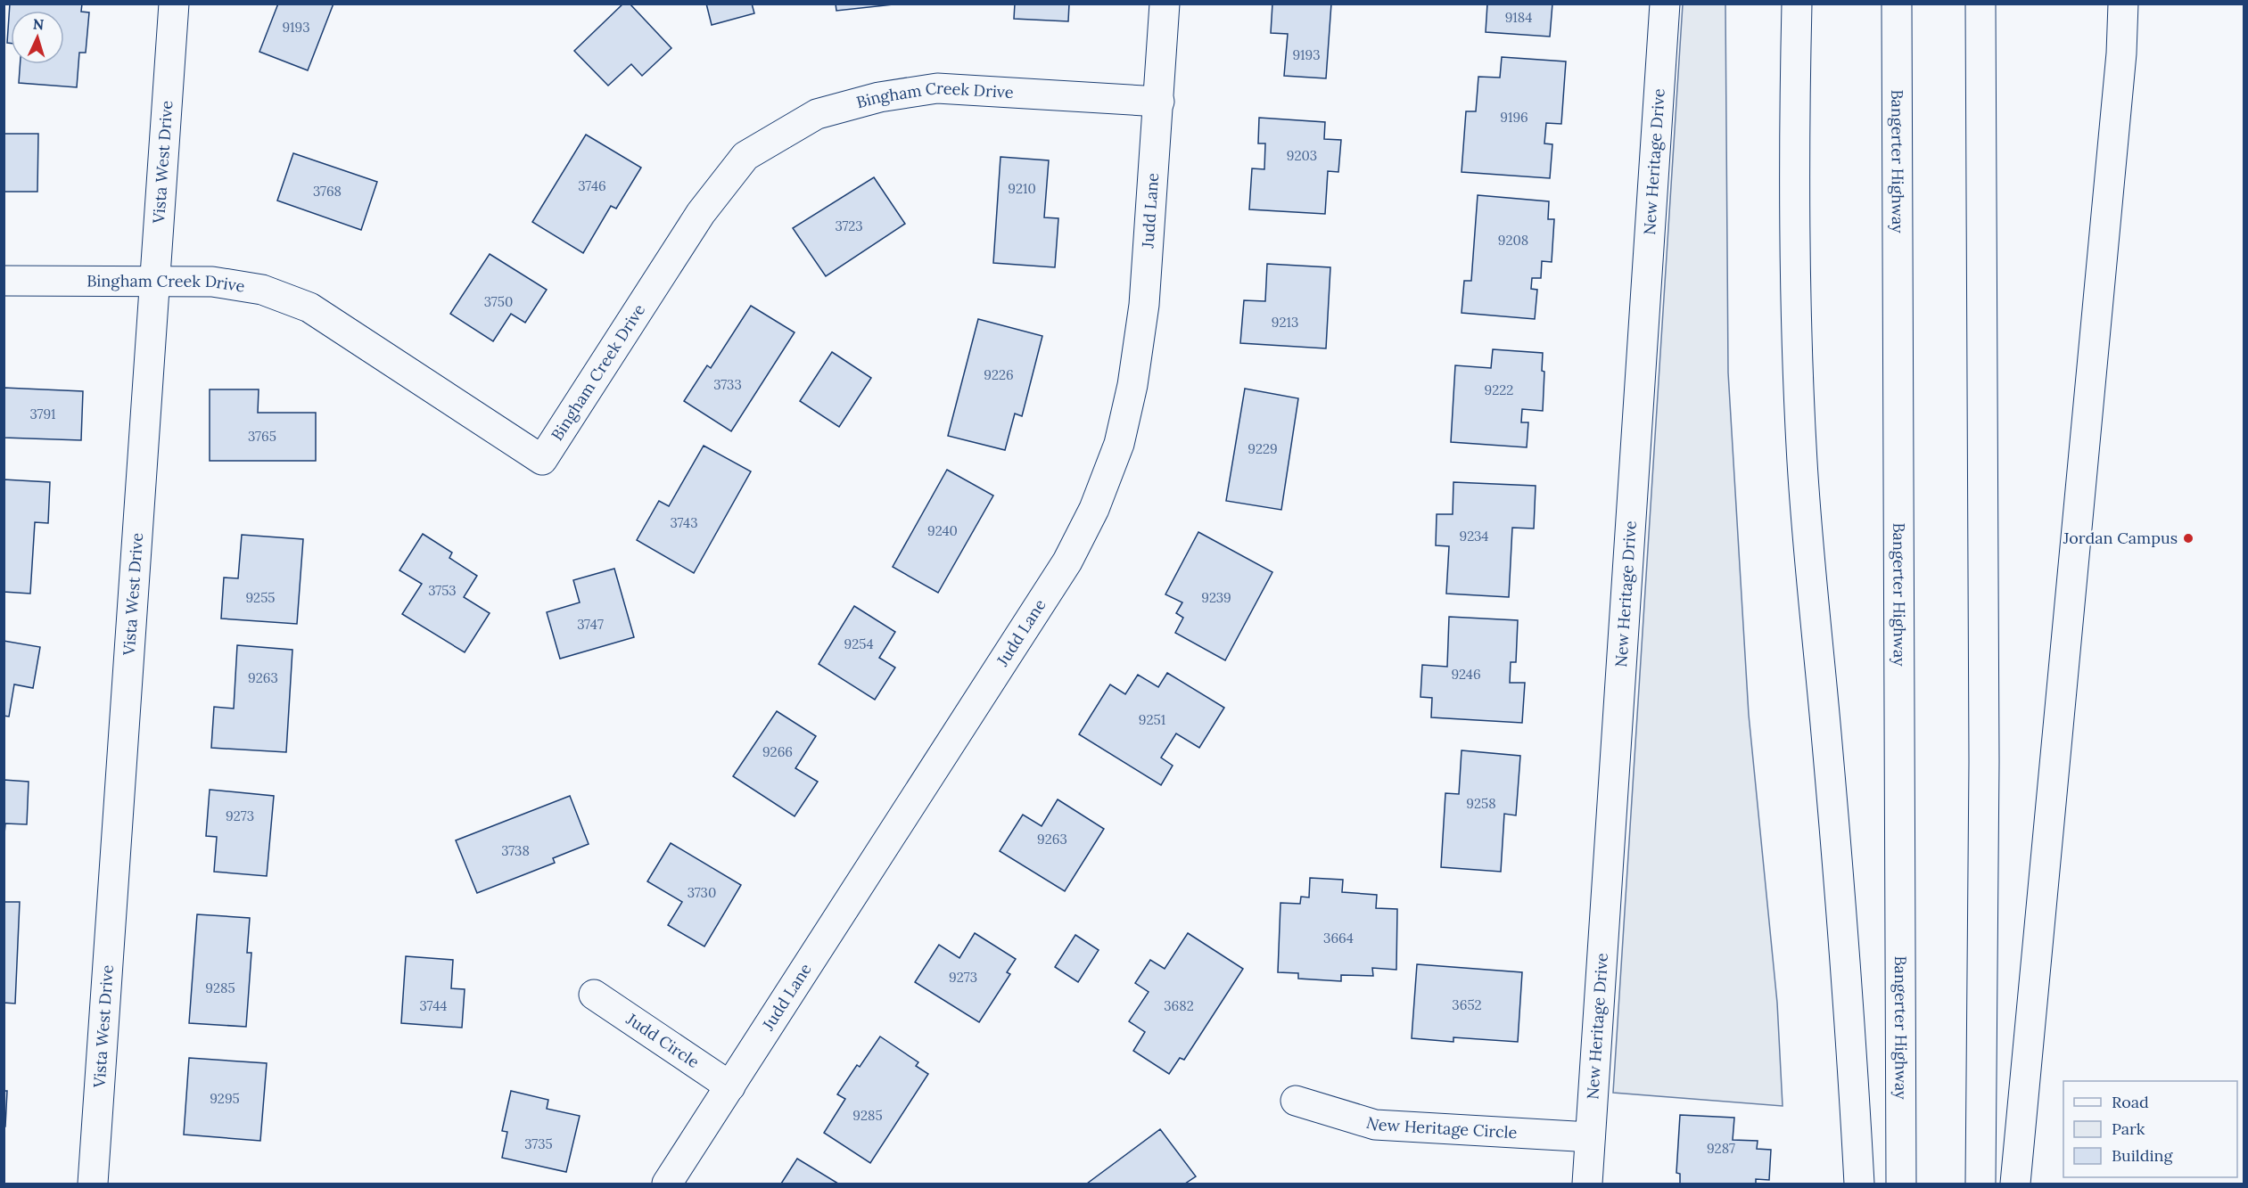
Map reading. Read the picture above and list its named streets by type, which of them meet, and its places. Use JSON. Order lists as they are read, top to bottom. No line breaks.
{"streets":{"main road":["Bingham Creek Drive","Bangerter Highway","Vista West Drive","New Heritage Drive","Judd Lane","Judd Circle","New Heritage Circle"]},"crossings":[["Bingham Creek Drive","Vista West Drive"],["Bingham Creek Drive","Judd Lane"],["New Heritage Drive","New Heritage Circle"],["Judd Lane","Judd Circle"]],"places":["Jordan Campus"],"house_numbers":["9184","9193","9193","9196","9203","3746","9210","3768","3723","9208","3750","9213","9226","3733","9222","3791","3765","9229","3743","9240","9234","3753","9255","9239","3747","9254","9246","9263","9251","9266","9258","9273","9263","3738","3730","3664","9273","9285","3652","3744","3682","9295","9285","3735","9287"],"legend":["Road","Park","Building"],"north":"top"}
